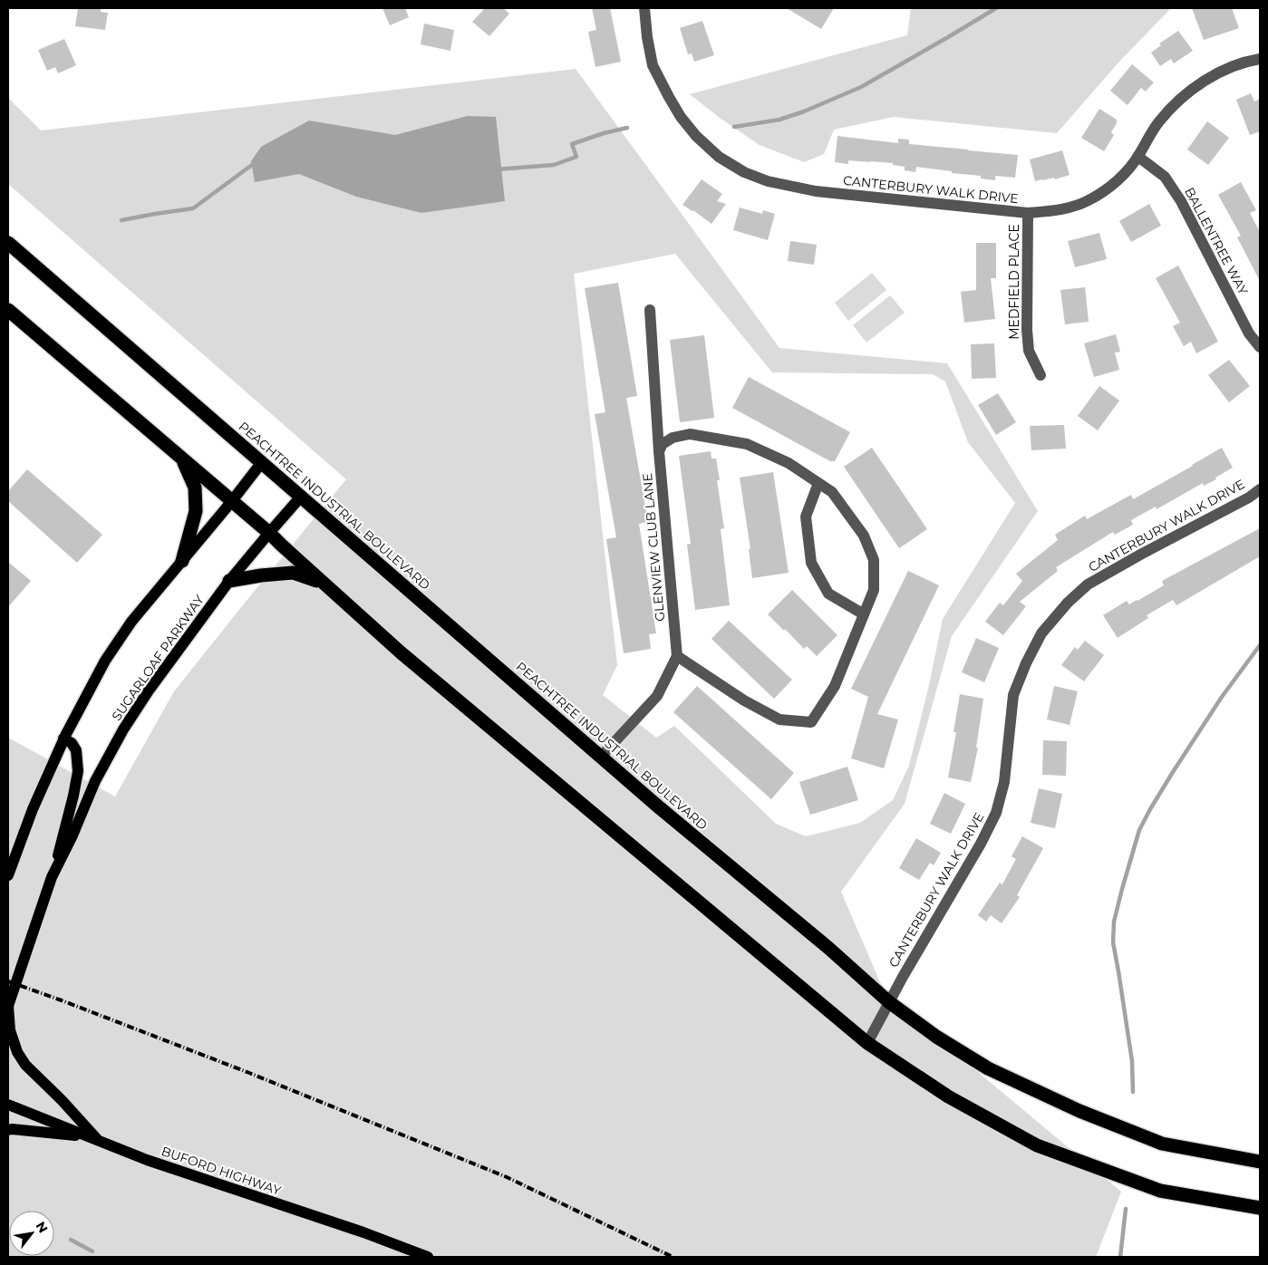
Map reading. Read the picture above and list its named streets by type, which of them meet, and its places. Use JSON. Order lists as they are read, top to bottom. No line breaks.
{"streets":{"highway":["PEACHTREE INDUSTRIAL BOULEVARD"],"main road":["SUGARLOAF PARKWAY","BUFORD HIGHWAY"],"street":["CANTERBURY WALK DRIVE","BALLENTREE WAY","MEDFIELD PLACE","GLENVIEW CLUB LANE"]},"crossings":[["CANTERBURY WALK DRIVE","BALLENTREE WAY"],["CANTERBURY WALK DRIVE","MEDFIELD PLACE"],["CANTERBURY WALK DRIVE","PEACHTREE INDUSTRIAL BOULEVARD"],["PEACHTREE INDUSTRIAL BOULEVARD","SUGARLOAF PARKWAY"]],"north":"top right"}
